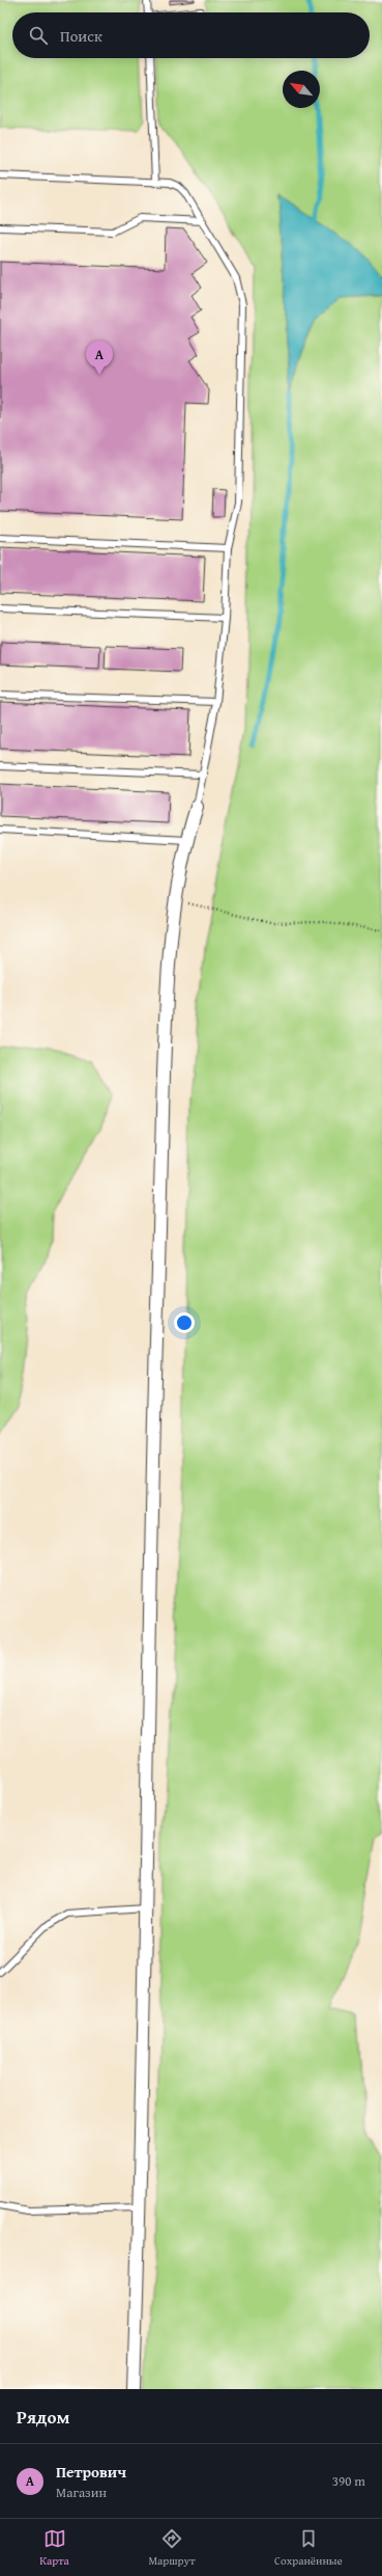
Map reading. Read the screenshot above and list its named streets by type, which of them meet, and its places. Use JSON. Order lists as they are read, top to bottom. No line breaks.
{"north":"top left","page":{"search":"Поиск","pins":"A","heading":"Рядом","list":[{"mark":"A","name":"Петрович","note":"Магазин","value":"390 m"}],"nav":["Карта","Маршрут","Сохранённые"]}}
